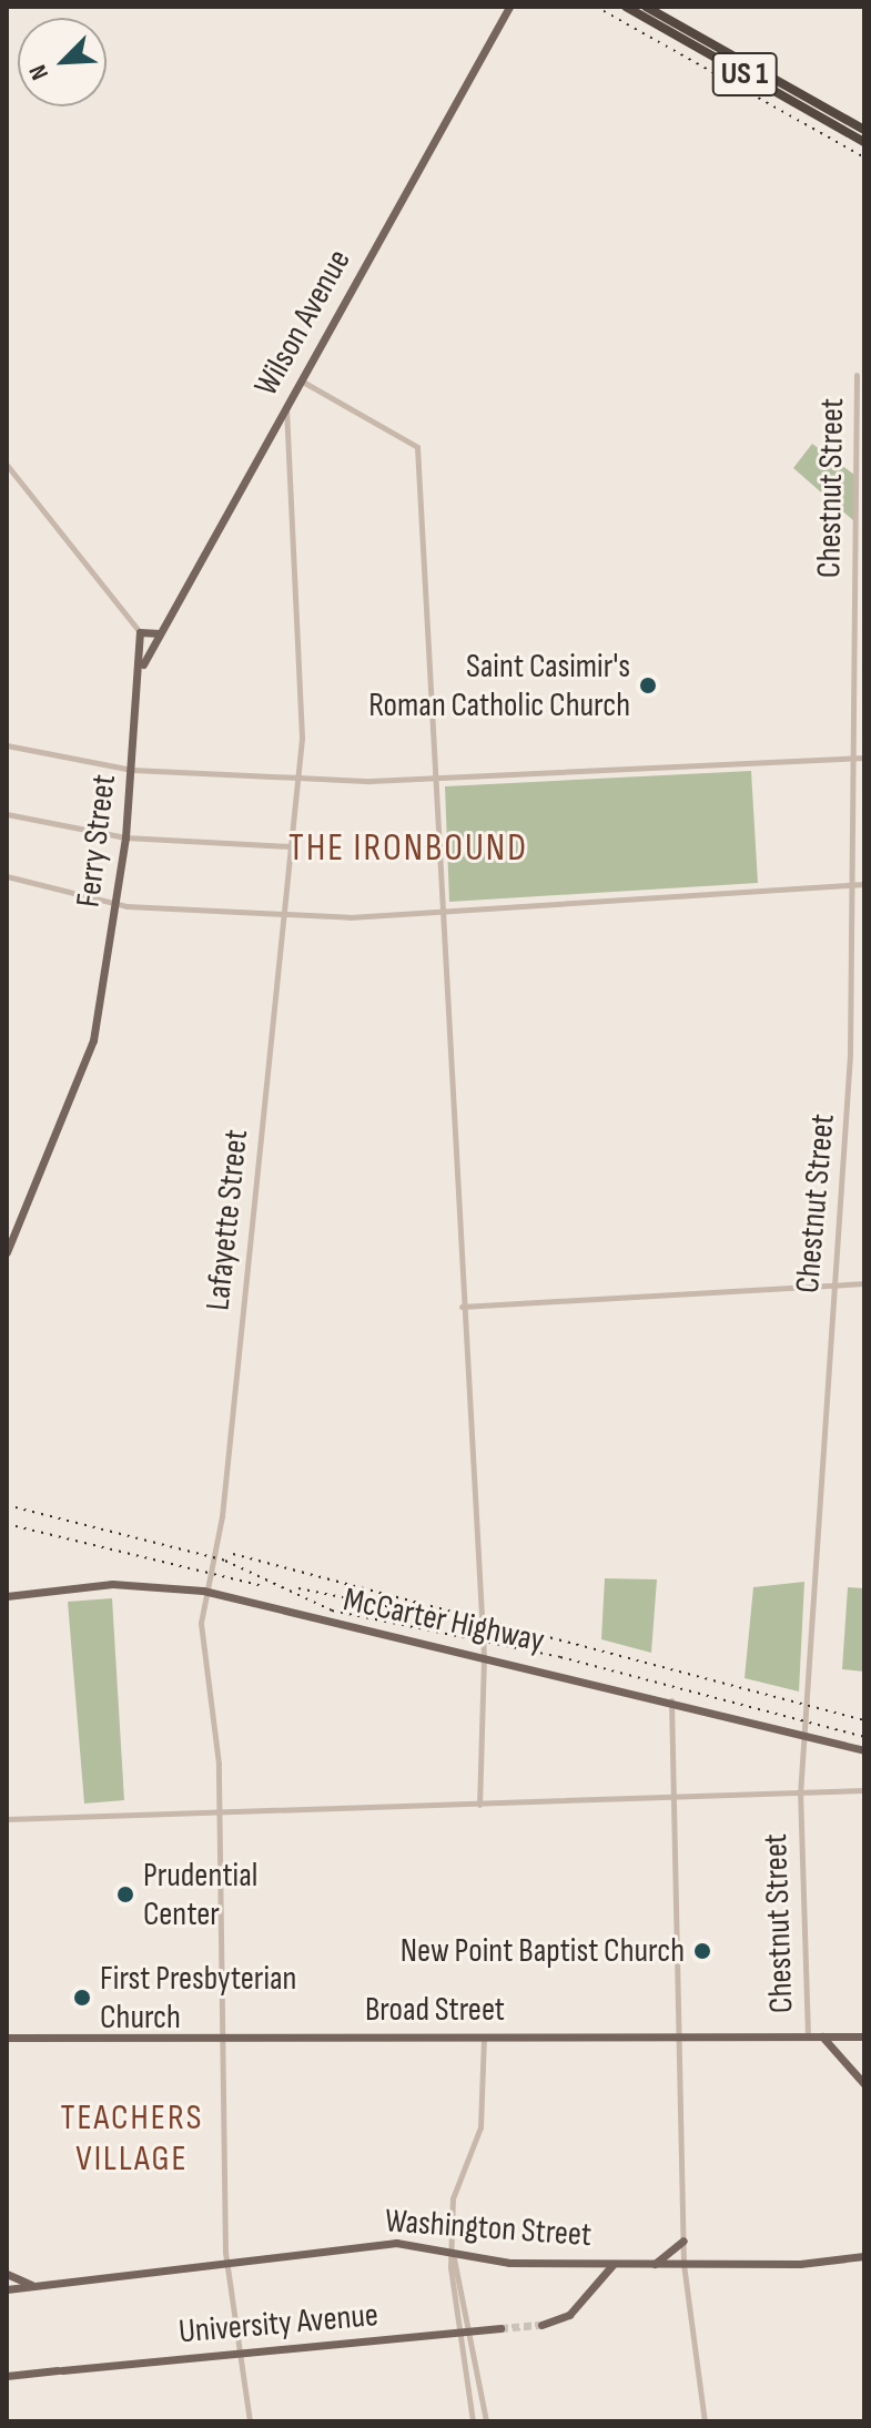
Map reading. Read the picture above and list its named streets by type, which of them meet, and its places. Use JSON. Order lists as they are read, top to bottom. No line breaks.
{"streets":{"highway":["US 1"],"main road":["Wilson Avenue","Ferry Street","McCarter Highway","Broad Street","Washington Street","University Avenue"],"street":["Chestnut Street","Lafayette Street"]},"crossings":[["Wilson Avenue","Ferry Street"],["Wilson Avenue","Lafayette Street"],["Chestnut Street","McCarter Highway"],["Chestnut Street","Broad Street"],["Lafayette Street","McCarter Highway"],["Lafayette Street","Broad Street"],["Lafayette Street","Washington Street"],["Lafayette Street","University Avenue"]],"districts":["THE IRONBOUND","TEACHERS VILLAGE"],"places":["Saint Casimir's Roman Catholic Church","Prudential Center","New Point Baptist Church","First Presbyterian Church"],"north":"bottom left"}
